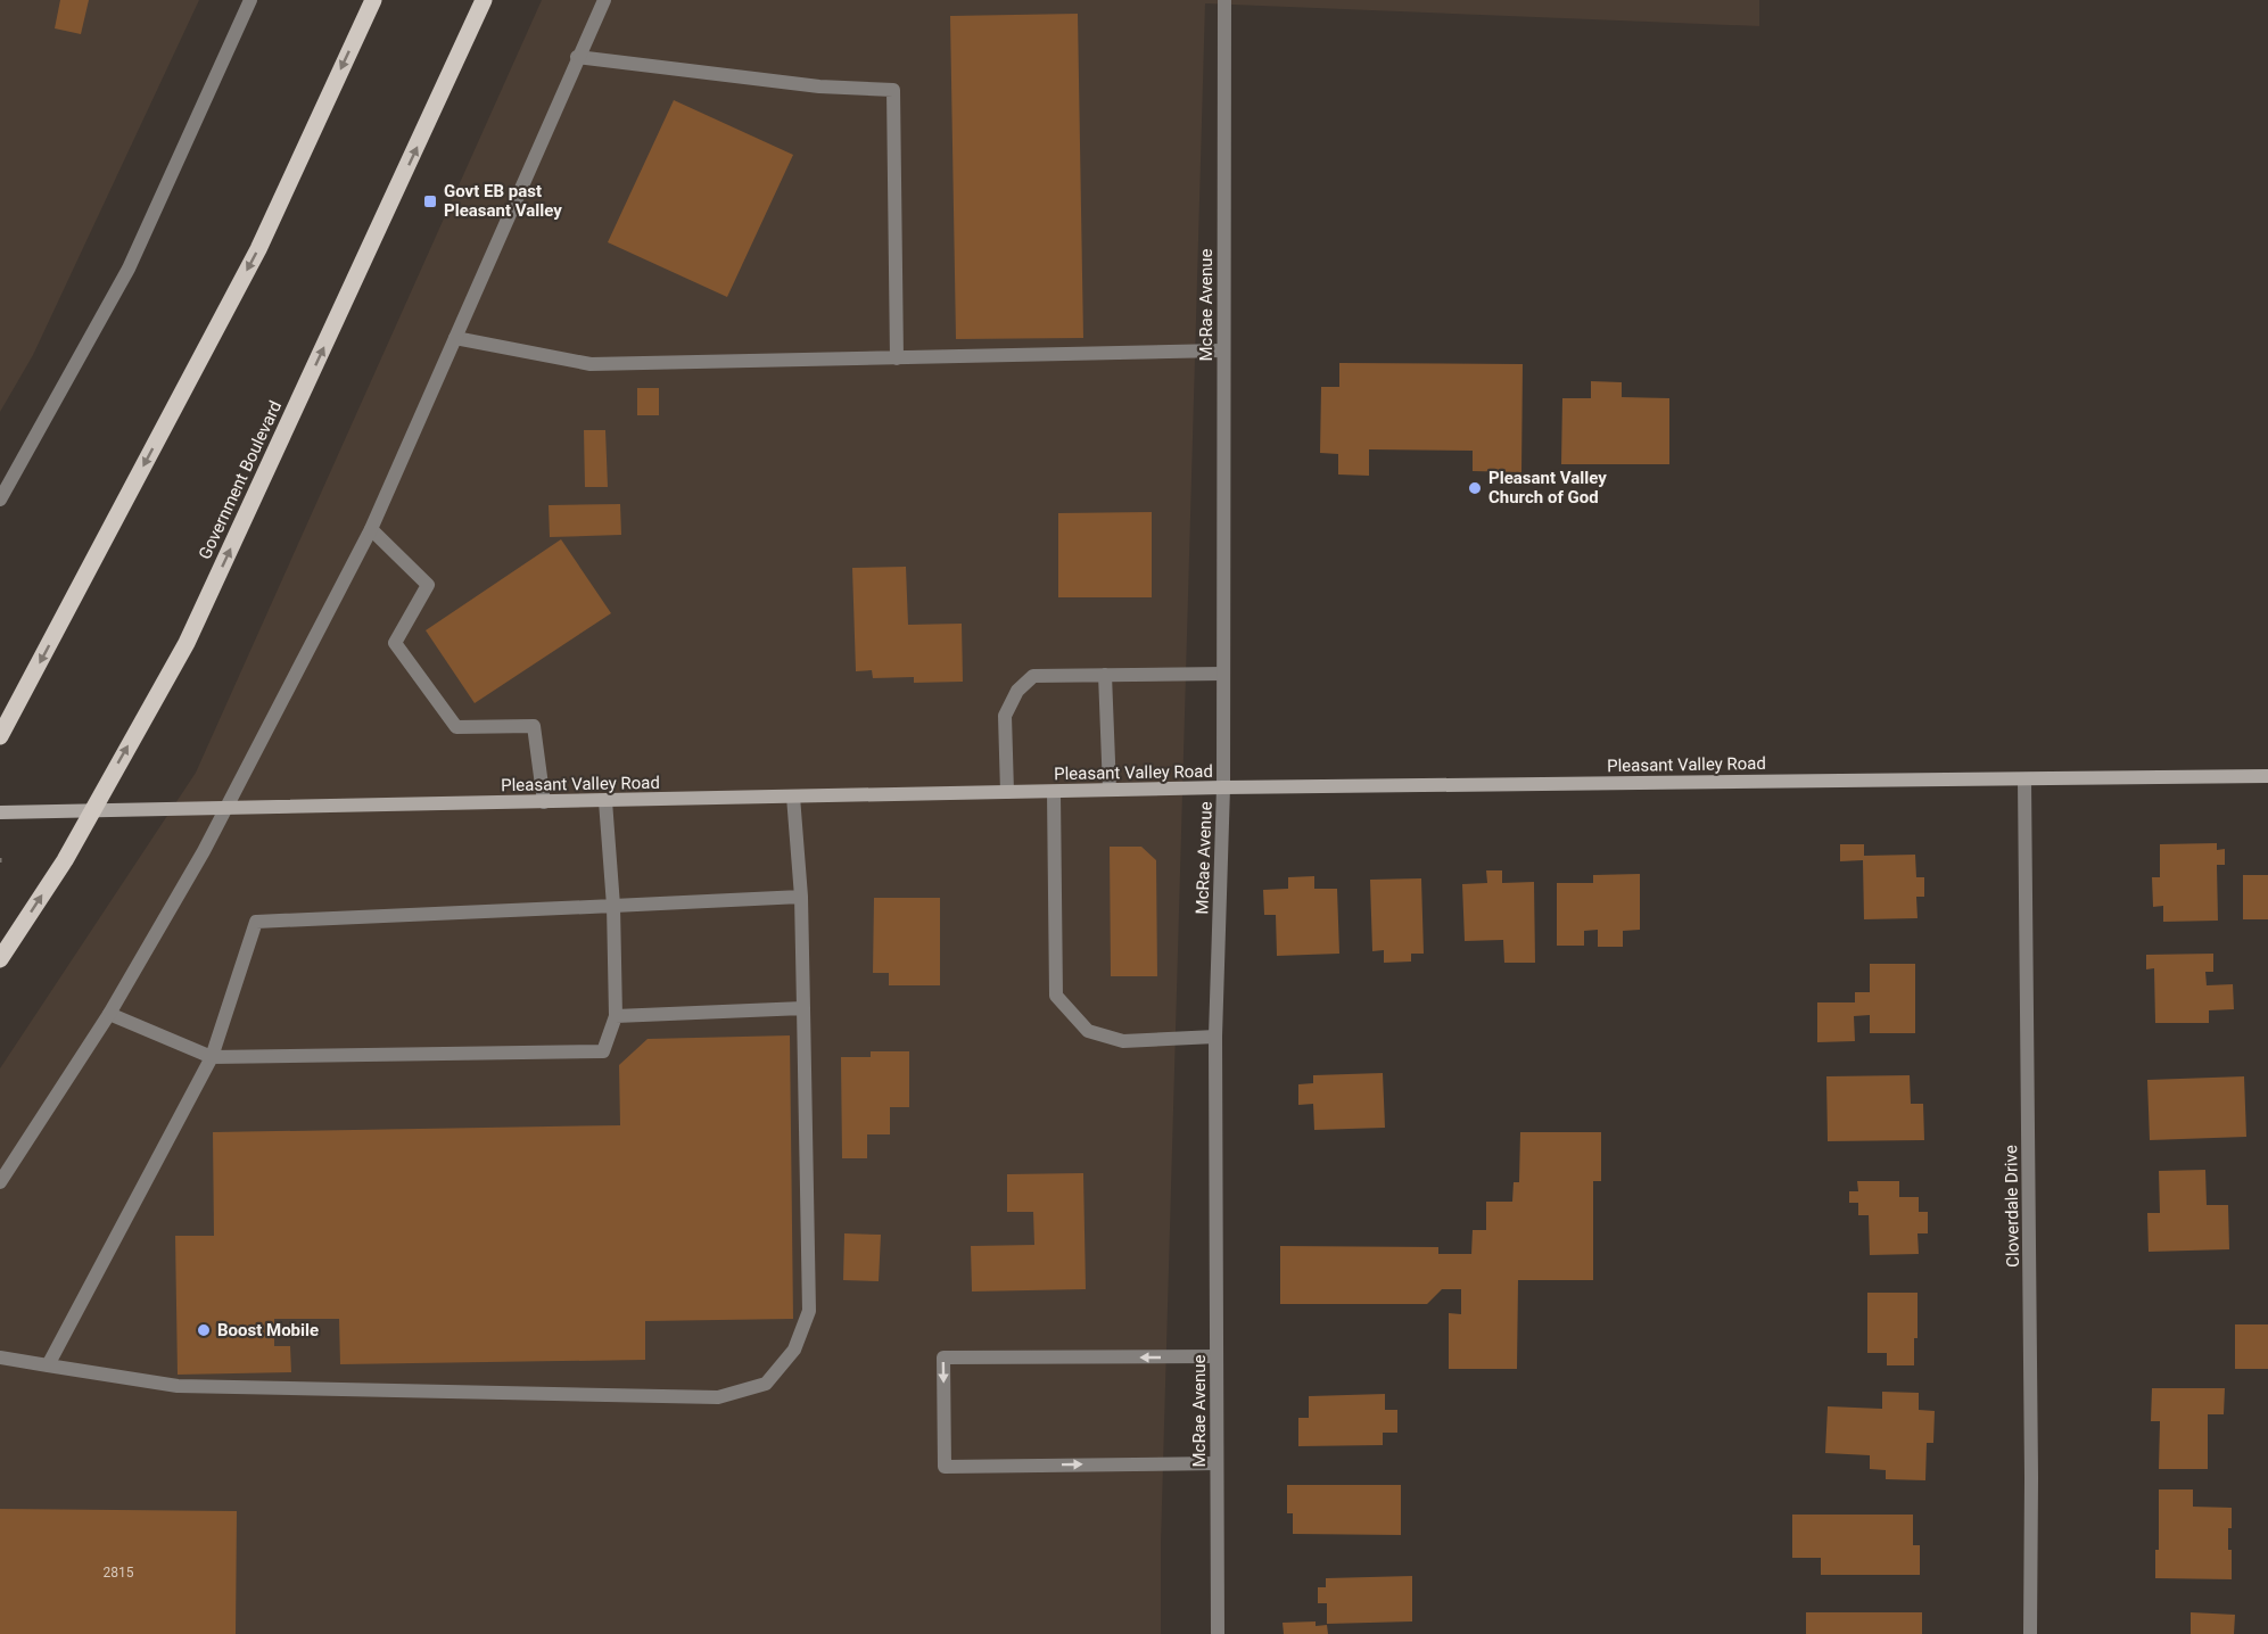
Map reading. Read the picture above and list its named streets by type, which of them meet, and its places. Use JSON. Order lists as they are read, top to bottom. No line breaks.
{"streets":{"main road":["Government Boulevard"],"street":["McRae Avenue","Pleasant Valley Road","Cloverdale Drive"]},"crossings":[["McRae Avenue","Pleasant Valley Road"],["Government Boulevard","Pleasant Valley Road"],["Pleasant Valley Road","Cloverdale Drive"]],"places":{"transit":["Govt EB past Pleasant Valley"],"other":["Pleasant Valley Church of God","Boost Mobile"]},"house_numbers":["2815"]}
